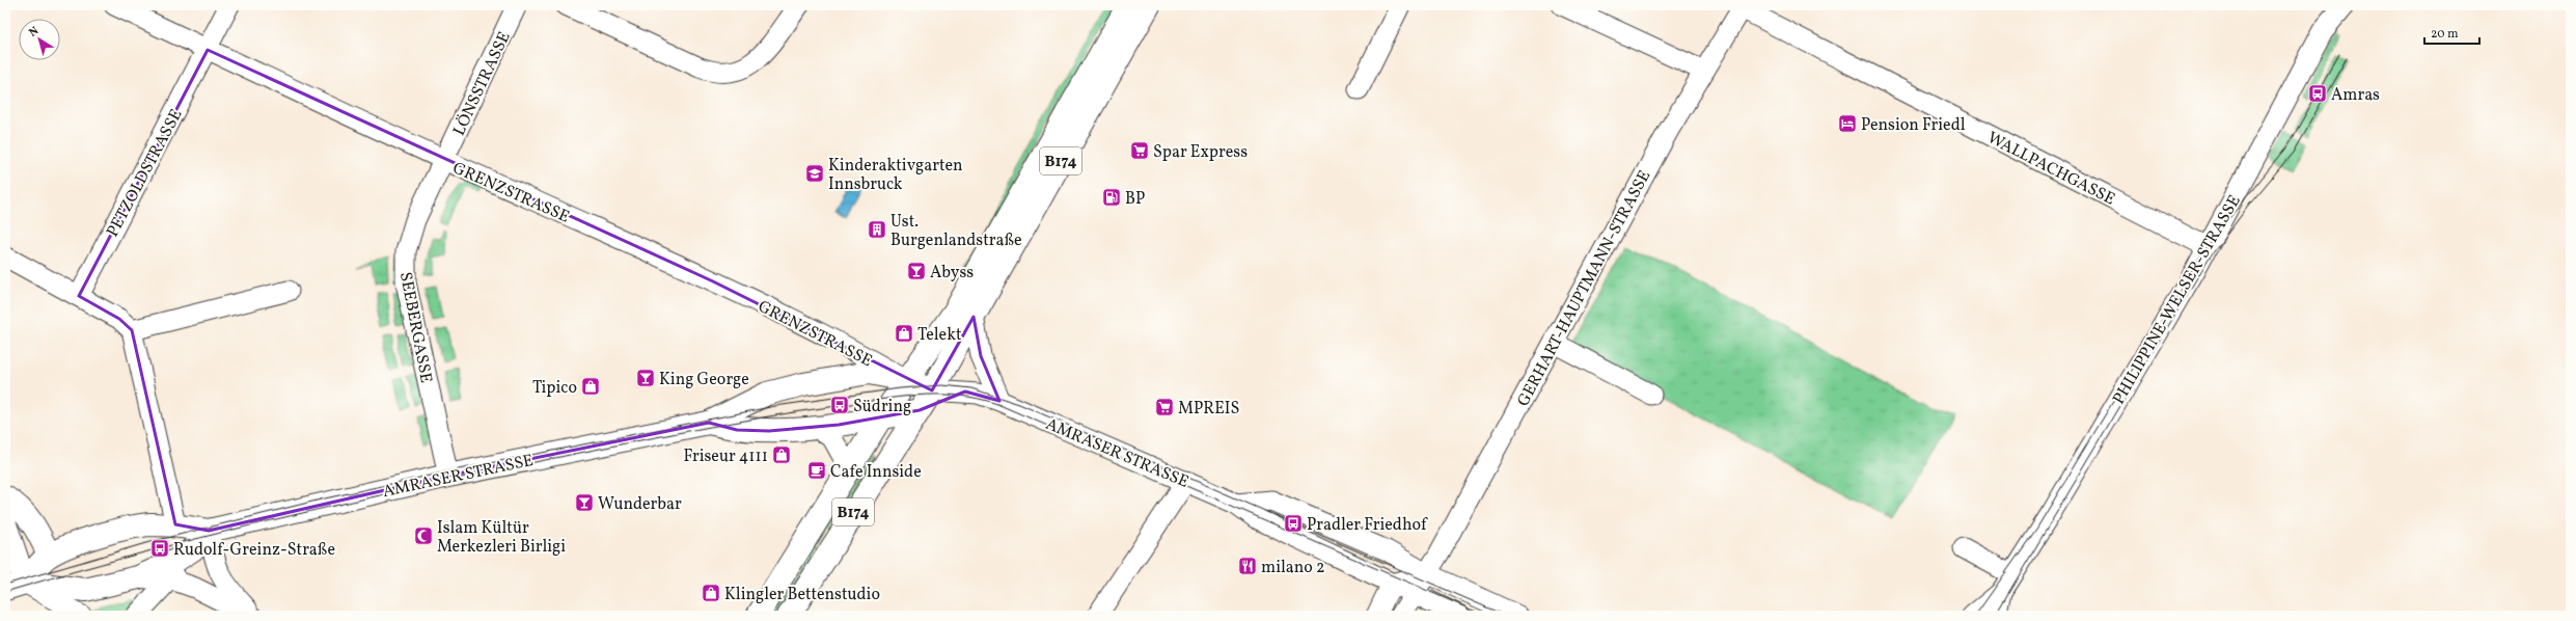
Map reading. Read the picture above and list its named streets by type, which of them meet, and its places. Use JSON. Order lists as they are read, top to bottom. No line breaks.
{"streets":{"street":["LÖNSSTRASSE","B174","WALLPACHGASSE","PETZOLDSTRASSE","GRENZSTRASSE","GERHART-HAUPTMANN-STRASSE","PHILIPPINE-WELSER-STRASSE","SEEBERGASSE","AMRASER STRASSE"]},"crossings":[["LÖNSSTRASSE","GRENZSTRASSE"],["LÖNSSTRASSE","SEEBERGASSE"],["B174","GRENZSTRASSE"],["B174","AMRASER STRASSE"],["WALLPACHGASSE","GERHART-HAUPTMANN-STRASSE"],["WALLPACHGASSE","PHILIPPINE-WELSER-STRASSE"],["PETZOLDSTRASSE","GRENZSTRASSE"],["GRENZSTRASSE","SEEBERGASSE"],["GRENZSTRASSE","AMRASER STRASSE"],["GERHART-HAUPTMANN-STRASSE","AMRASER STRASSE"],["SEEBERGASSE","AMRASER STRASSE"]],"places":{"bus stop":["Amras","Südring","Pradler Friedhof","Rudolf-Greinz-Straße"],"hotel":["Pension Friedl"],"supermarket":["Spar Express","MPREIS"],"school or university":["Kinderaktivgarten Innsbruck"],"fuel station":["BP"],"building":["Ust. Burgenlandstraße"],"bar":["Abyss","King George","Wunderbar"],"shop":["Telekt","Tipico","Friseur 4111","Klingler Bettenstudio"],"cafe":["Cafe Innside"],"mosque":["Islam Kültür Merkezleri Birligi"],"restaurant":["milano 2"]},"scale_bar":"20 m","north":"top left"}
